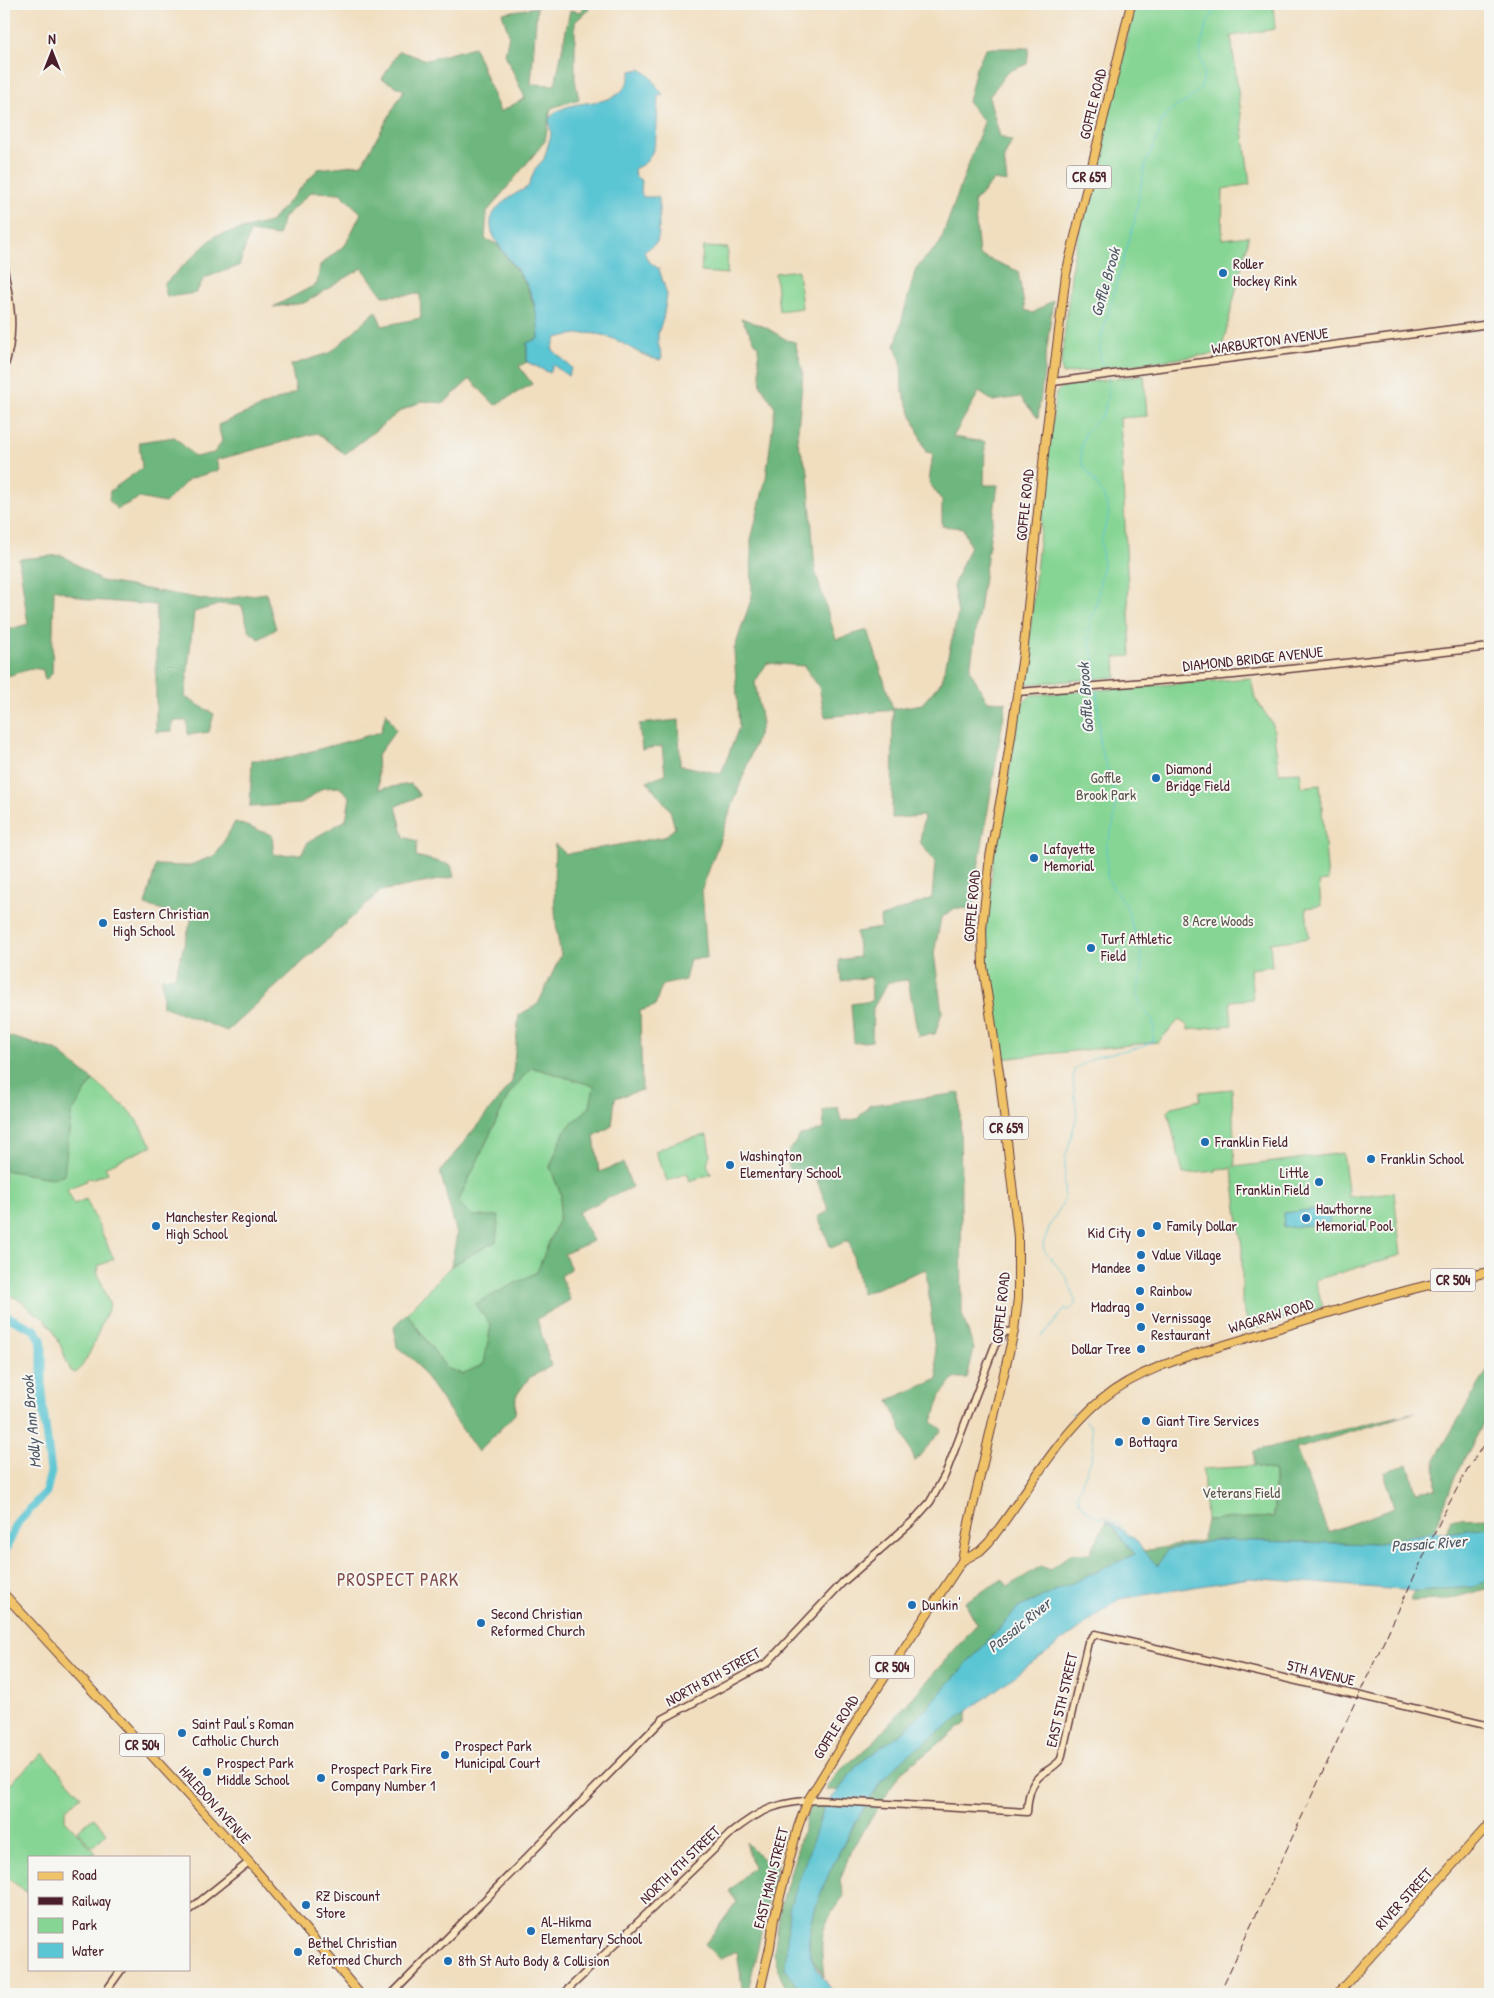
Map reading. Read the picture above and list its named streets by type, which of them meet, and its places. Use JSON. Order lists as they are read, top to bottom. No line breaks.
{"streets":{"main road":["GOFFLE ROAD","CR 659","CR 504","WAGARAW ROAD","HALEDON AVENUE","EAST MAIN STREET","RIVER STREET"],"street":["WARBURTON AVENUE","DIAMOND BRIDGE AVENUE","5TH AVENUE","NORTH 8TH STREET","EAST 5TH STREET","NORTH 6TH STREET"]},"crossings":[["GOFFLE ROAD","WARBURTON AVENUE"],["GOFFLE ROAD","DIAMOND BRIDGE AVENUE"],["GOFFLE ROAD","WAGARAW ROAD"],["GOFFLE ROAD","NORTH 8TH STREET"],["GOFFLE ROAD","EAST MAIN STREET"],["5TH AVENUE","EAST 5TH STREET"],["EAST 5TH STREET","NORTH 6TH STREET"],["NORTH 6TH STREET","EAST MAIN STREET"]],"districts":["PROSPECT PARK"],"water":["Goffle Brook","Molly Ann Brook","Passaic River"],"parks":["Goffle Brook Park","8 Acre Woods","Veterans Field"],"places":["Roller Hockey Rink","Diamond Bridge Field","Lafayette Memorial","Eastern Christian High School","Turf Athletic Field","Franklin Field","Franklin School","Washington Elementary School","Little Franklin Field","Hawthorne Memorial Pool","Manchester Regional High School","Family Dollar","Kid City","Value Village","Mandee","Rainbow","Madrag","Vernissage Restaurant","Dollar Tree","Giant Tire Services","Bottagra","Dunkin'","Second Christian Reformed Church","Saint Paul's Roman Catholic Church","Prospect Park Municipal Court","Prospect Park Middle School","Prospect Park Fire Company Number 1","RZ Discount Store","Al-Hikma Elementary School","Bethel Christian Reformed Church","8th St Auto Body & Collision"],"legend":["Road","Railway","Park","Water"],"north":"top"}
